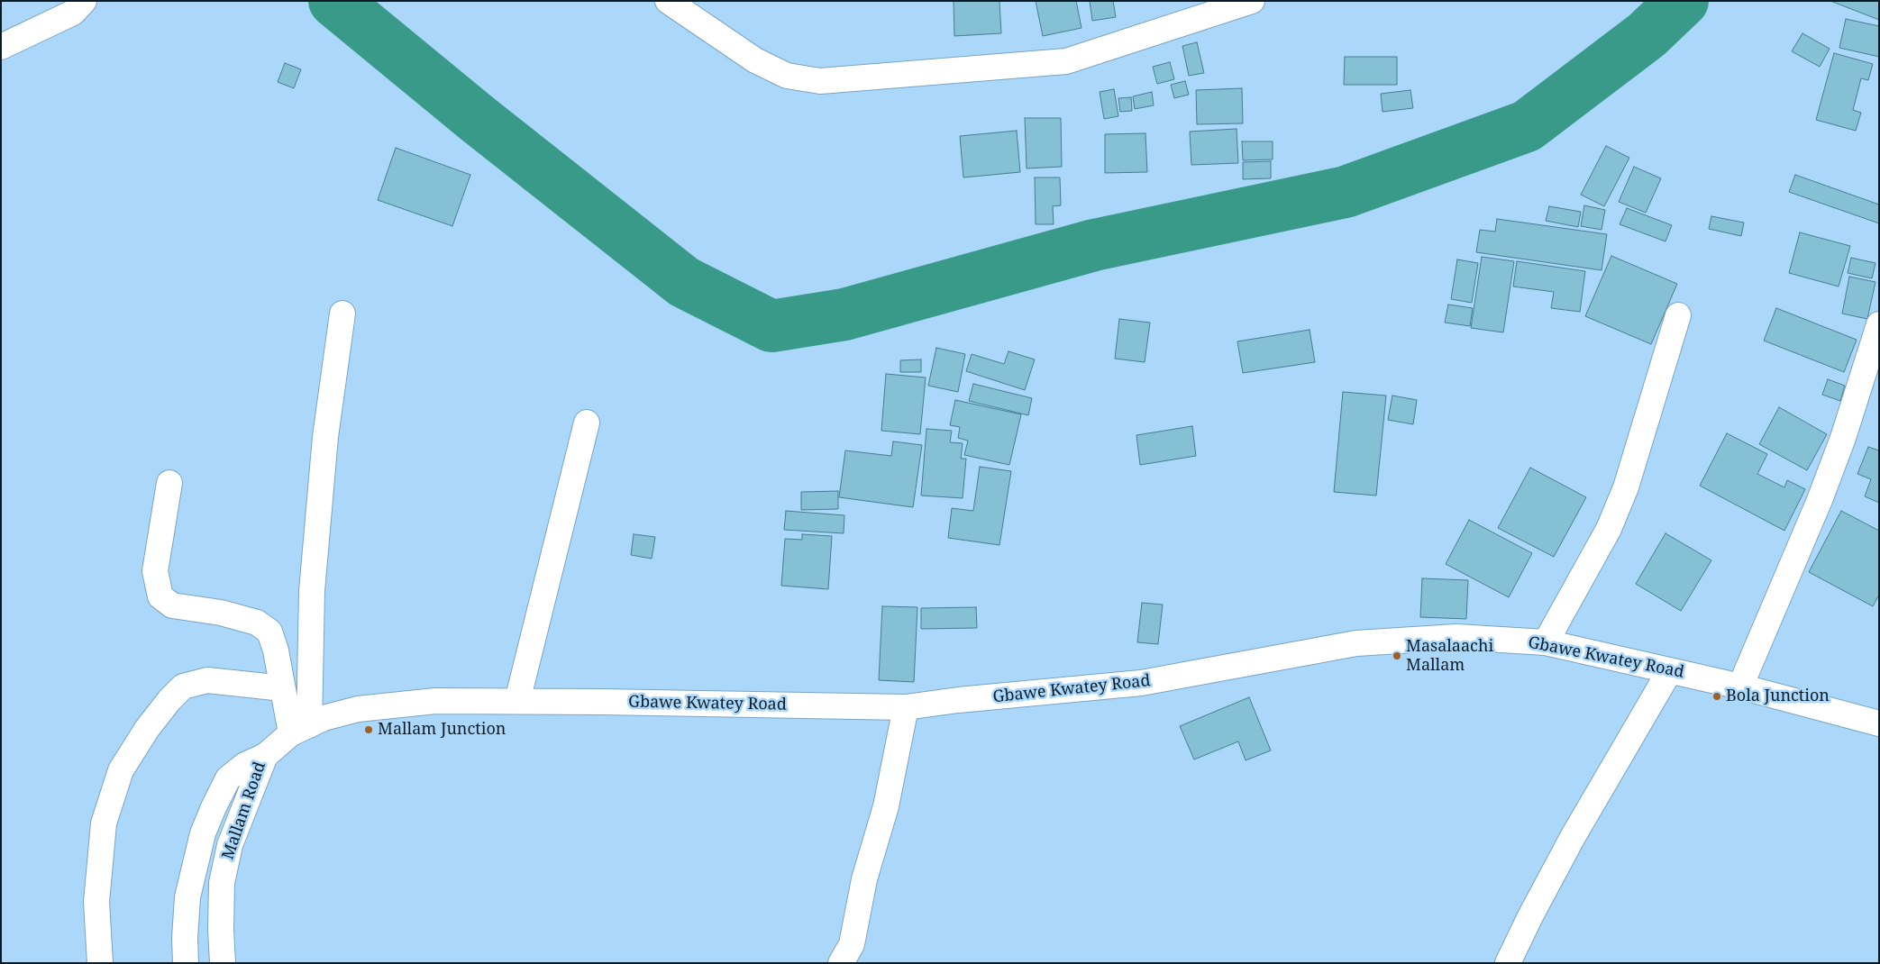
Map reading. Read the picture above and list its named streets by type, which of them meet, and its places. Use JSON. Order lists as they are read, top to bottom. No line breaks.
{"streets":{"street":["Gbawe Kwatey Road","Mallam Road"]},"crossings":[["Gbawe Kwatey Road","Mallam Road"]],"places":["Masalaachi Mallam","Bola Junction","Mallam Junction"]}
